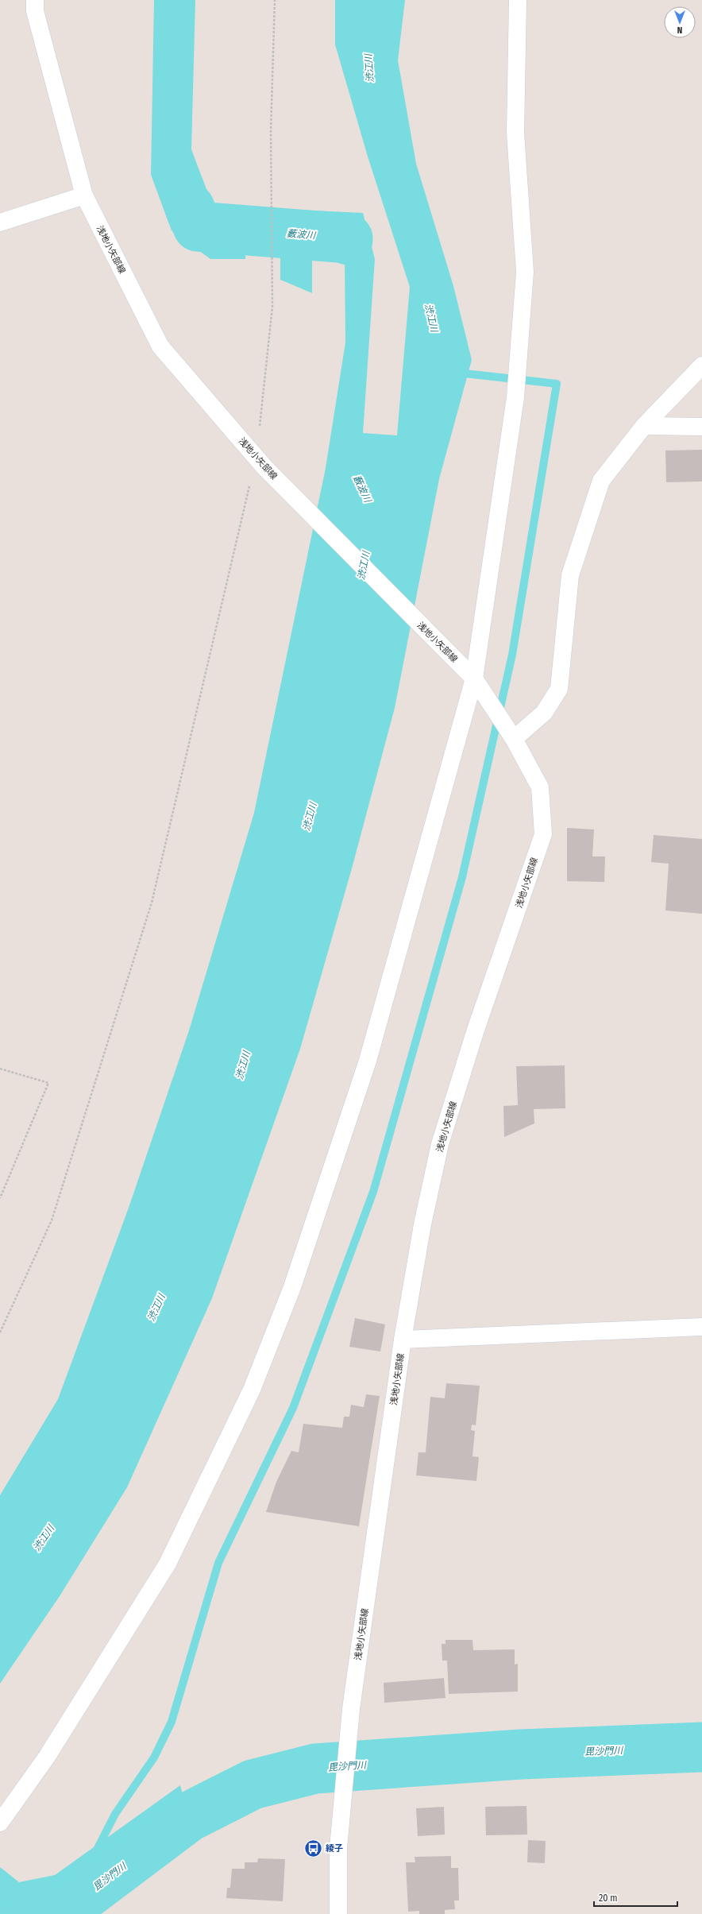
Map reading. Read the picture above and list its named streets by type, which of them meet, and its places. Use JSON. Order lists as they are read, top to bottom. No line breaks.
{"streets":{"street":["浅地小矢部線"]},"water":["渋江川","藪波川","毘沙門川"],"places":{"bus stop":["綾子"]},"scale_bar":"20 m","north":"bottom"}
